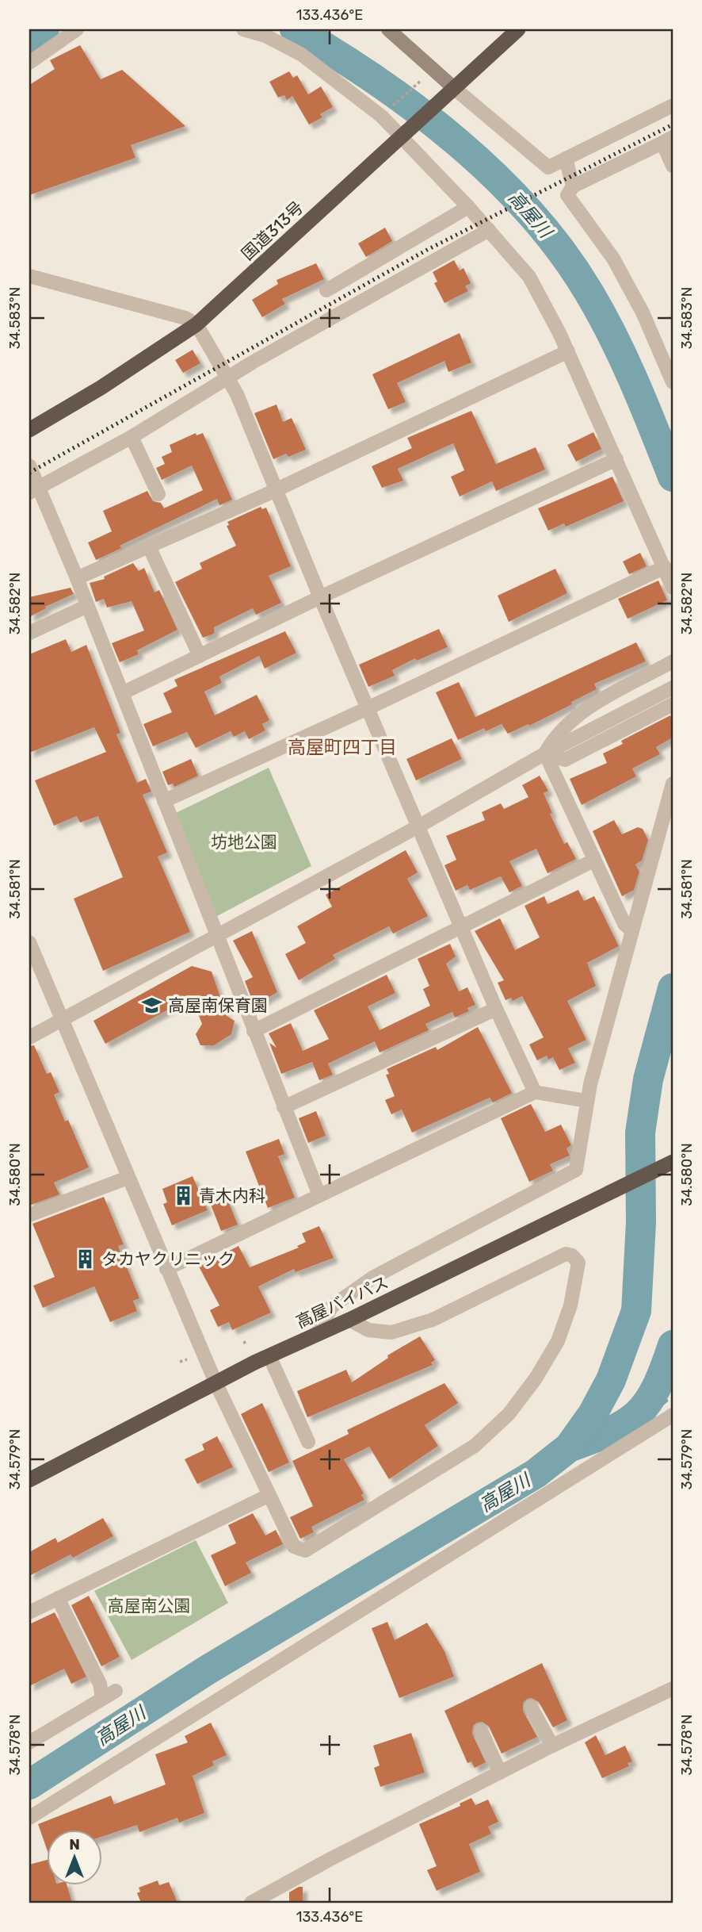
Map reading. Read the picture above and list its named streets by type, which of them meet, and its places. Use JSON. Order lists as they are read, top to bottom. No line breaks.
{"streets":{"highway":["国道313号","高屋バイパス"]},"districts":["高屋町四丁目"],"water":["高屋川"],"parks":["坊地公園","高屋南公園"],"places":{"school or university":["高屋南保育園"],"building":["青木内科","タカヤクリニック"]},"north":"top","coordinates":["133.436°E","34.583°N","34.582°N","34.581°N","34.580°N","34.579°N","34.578°N"]}
